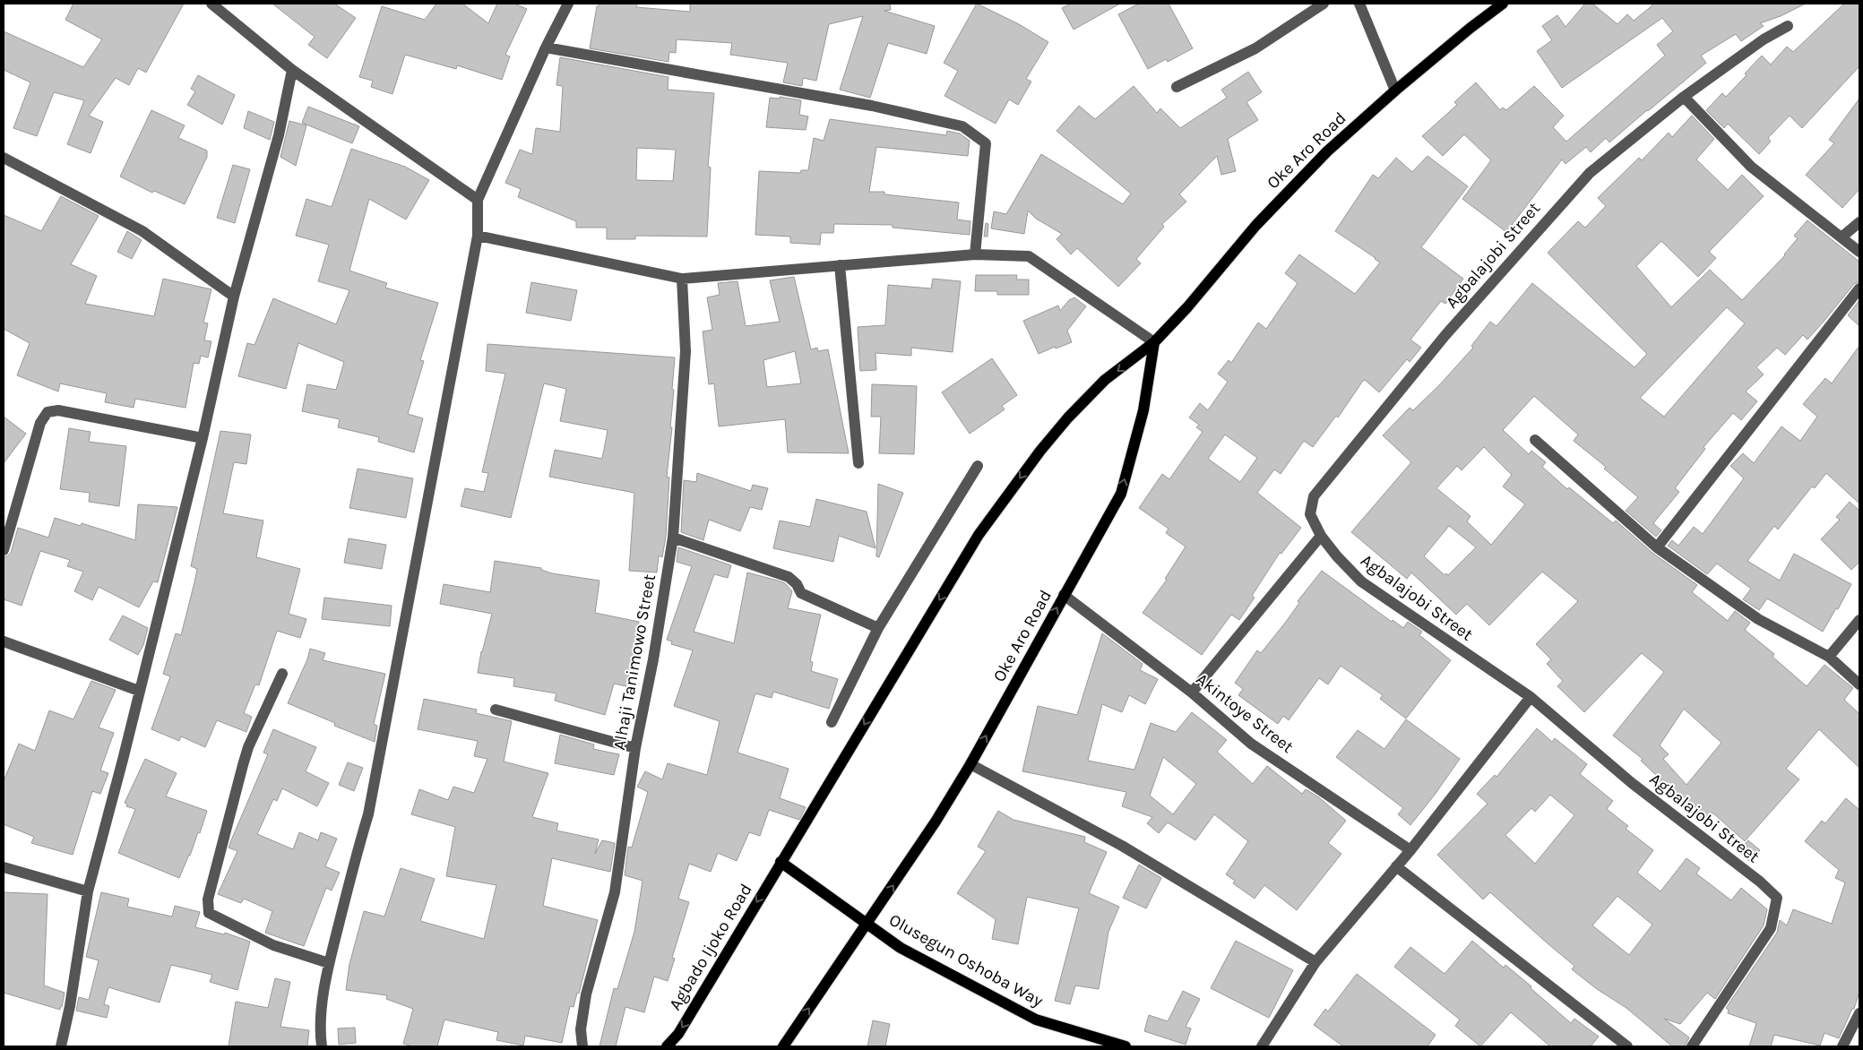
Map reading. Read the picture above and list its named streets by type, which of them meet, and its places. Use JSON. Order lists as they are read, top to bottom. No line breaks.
{"streets":{"main road":["Oke Aro Road","Agbado Ijoko Road","Olusegun Oshoba Way"],"street":["Agbalajobi Street","Alhaji Tanimowo Street","Akintoye Street"]},"crossings":[["Oke Aro Road","Akintoye Street"],["Oke Aro Road","Agbado Ijoko Road"],["Oke Aro Road","Olusegun Oshoba Way"],["Agbado Ijoko Road","Olusegun Oshoba Way"]],"one_way":["Agbado Ijoko Road"]}
